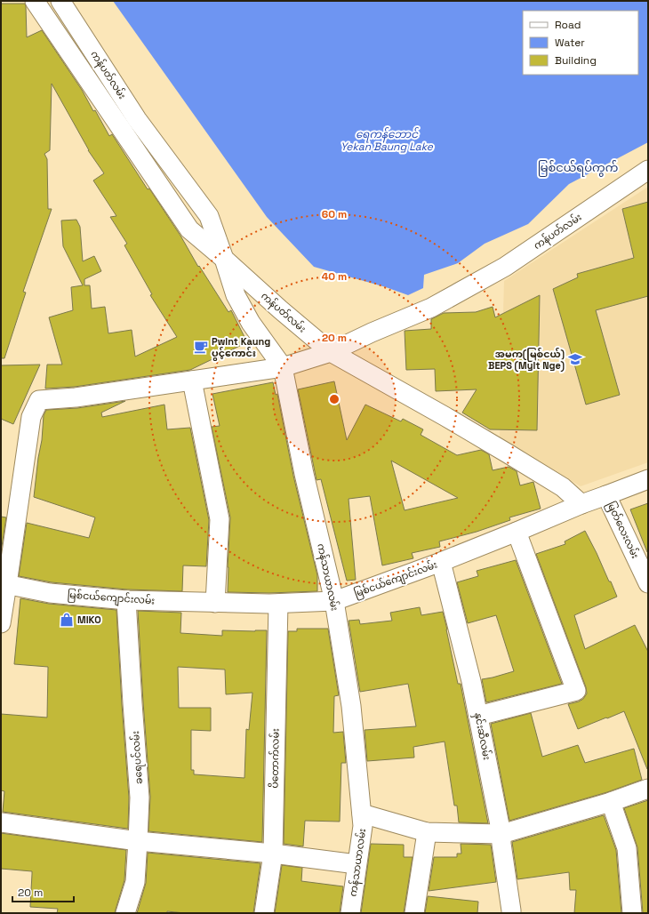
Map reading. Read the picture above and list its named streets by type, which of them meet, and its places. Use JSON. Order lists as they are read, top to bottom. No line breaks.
{"streets":{"street":["ကန်ပတ်လမ်း","မြတ်လေးလမ်း","ကန်သာယာလမ်း","မြစ်ငယ်ကျောင်းလမ်း","နှင်းဆီလမ်း","ခရေပင်လမ်း","ပိတောက်လမ်း"]},"crossings":[["ကန်ပတ်လမ်း","ကန်သာယာလမ်း"],["မြတ်လေးလမ်း","မြစ်ငယ်ကျောင်းလမ်း"],["ကန်သာယာလမ်း","မြစ်ငယ်ကျောင်းလမ်း"],["မြစ်ငယ်ကျောင်းလမ်း","နှင်းဆီလမ်း"],["မြစ်ငယ်ကျောင်းလမ်း","ခရေပင်လမ်း"],["မြစ်ငယ်ကျောင်းလမ်း","ပိတောက်လမ်း"]],"districts":["မြစ်ငယ်ရပ်ကွက်"],"water":["ရေကန်ဘောင် Yekan Baung Lake"],"places":{"cafe":["Pwint Kaung ပွင့်ကောင်း"],"school or university":["အမက(မြစ်ငယ်) BEPS (Myit Nge)"],"shop":["MIKO"]},"legend":["Road","Water","Building"],"scale_bar":"20 m","rings":["60 m","40 m","20 m"]}
